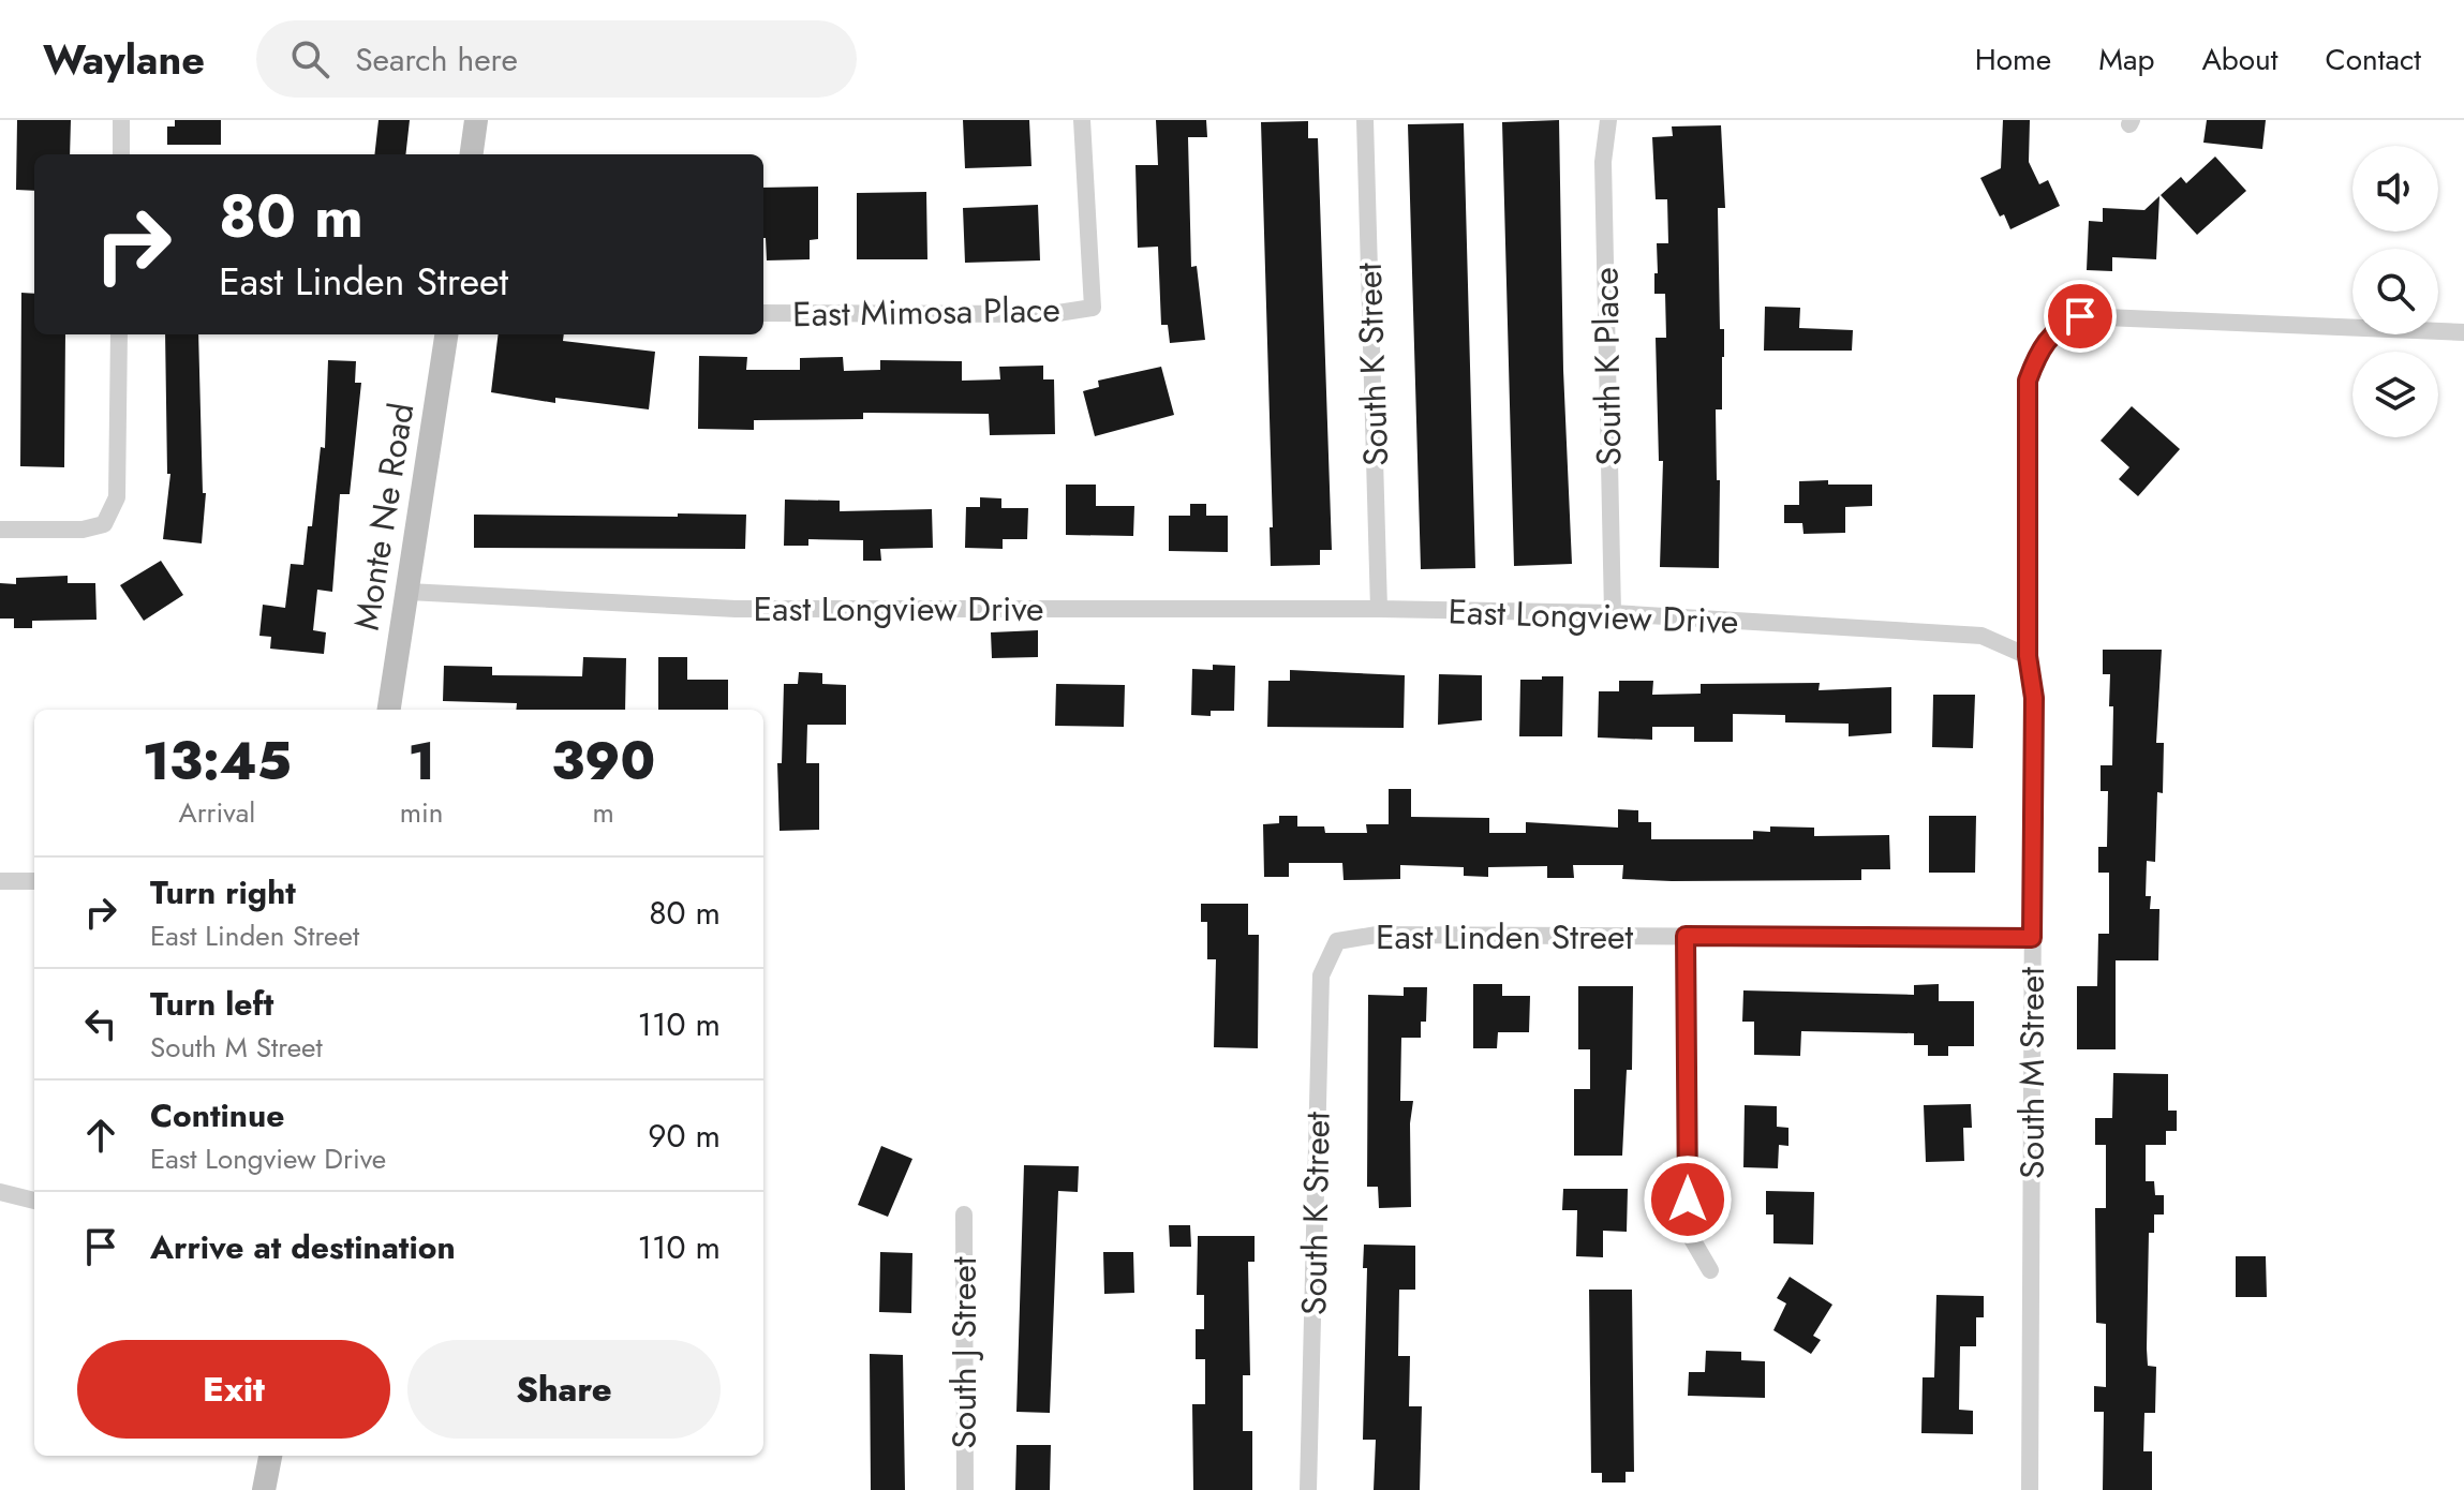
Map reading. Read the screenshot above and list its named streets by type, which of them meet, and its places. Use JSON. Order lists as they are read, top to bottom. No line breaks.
{"streets":{"street":["East Mimosa Place","South K Street","South K Place","Monte Ne Road","East Longview Drive","East Linden Street","South M Street","South J Street"]},"crossings":[["South K Street","East Longview Drive"],["South K Street","East Linden Street"],["South K Place","East Longview Drive"],["Monte Ne Road","East Longview Drive"],["East Longview Drive","South M Street"],["East Linden Street","South M Street"]],"page":{"header":"Waylane","search":"Search here","nav":["Home","Map","About","Contact"],"turn":["80 m","East Linden Street"],"eta":["13:45","Arrival","1","min","390","m"],"list":[{"name":"Turn right","note":"East Linden Street","value":"80 m"},{"name":"Turn left","note":"South M Street","value":"110 m"},{"name":"Continue","note":"East Longview Drive","value":"90 m"},{"name":"Arrive at destination","value":"110 m"}],"buttons":["Exit","Share"]}}
